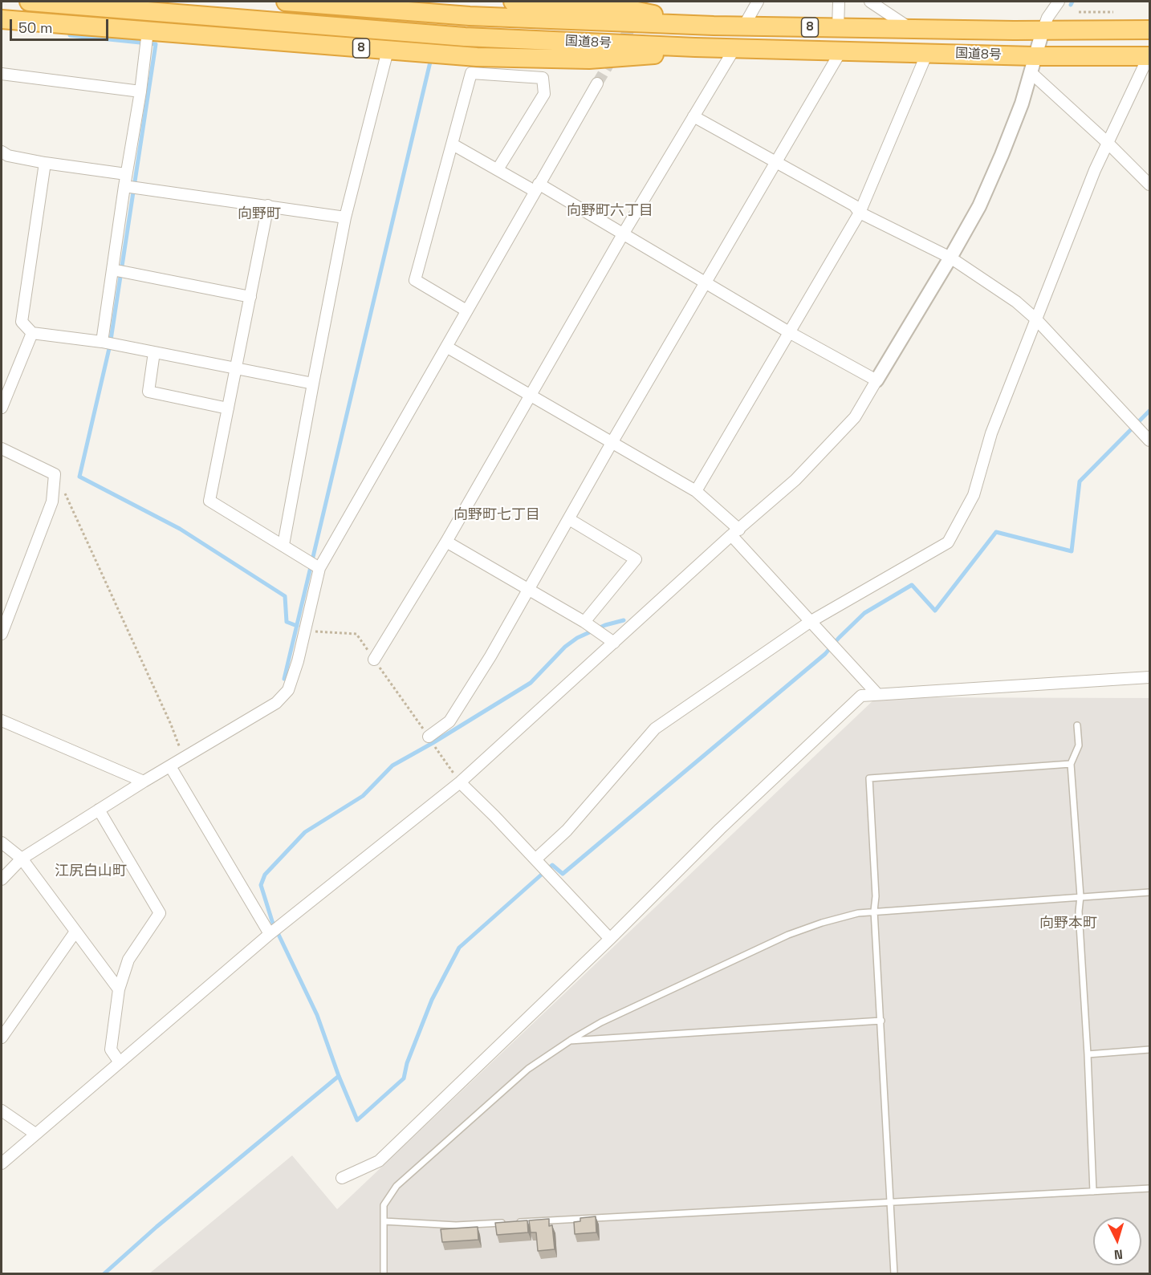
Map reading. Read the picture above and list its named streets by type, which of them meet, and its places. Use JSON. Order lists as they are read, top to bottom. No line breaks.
{"streets":{"highway":["8","国道8号"]},"crossings":[["8","国道8号"]],"districts":["向野町六丁目","向野町","向野町七丁目","江尻白山町","向野本町"],"scale_bar":"50 m","north":"bottom"}
